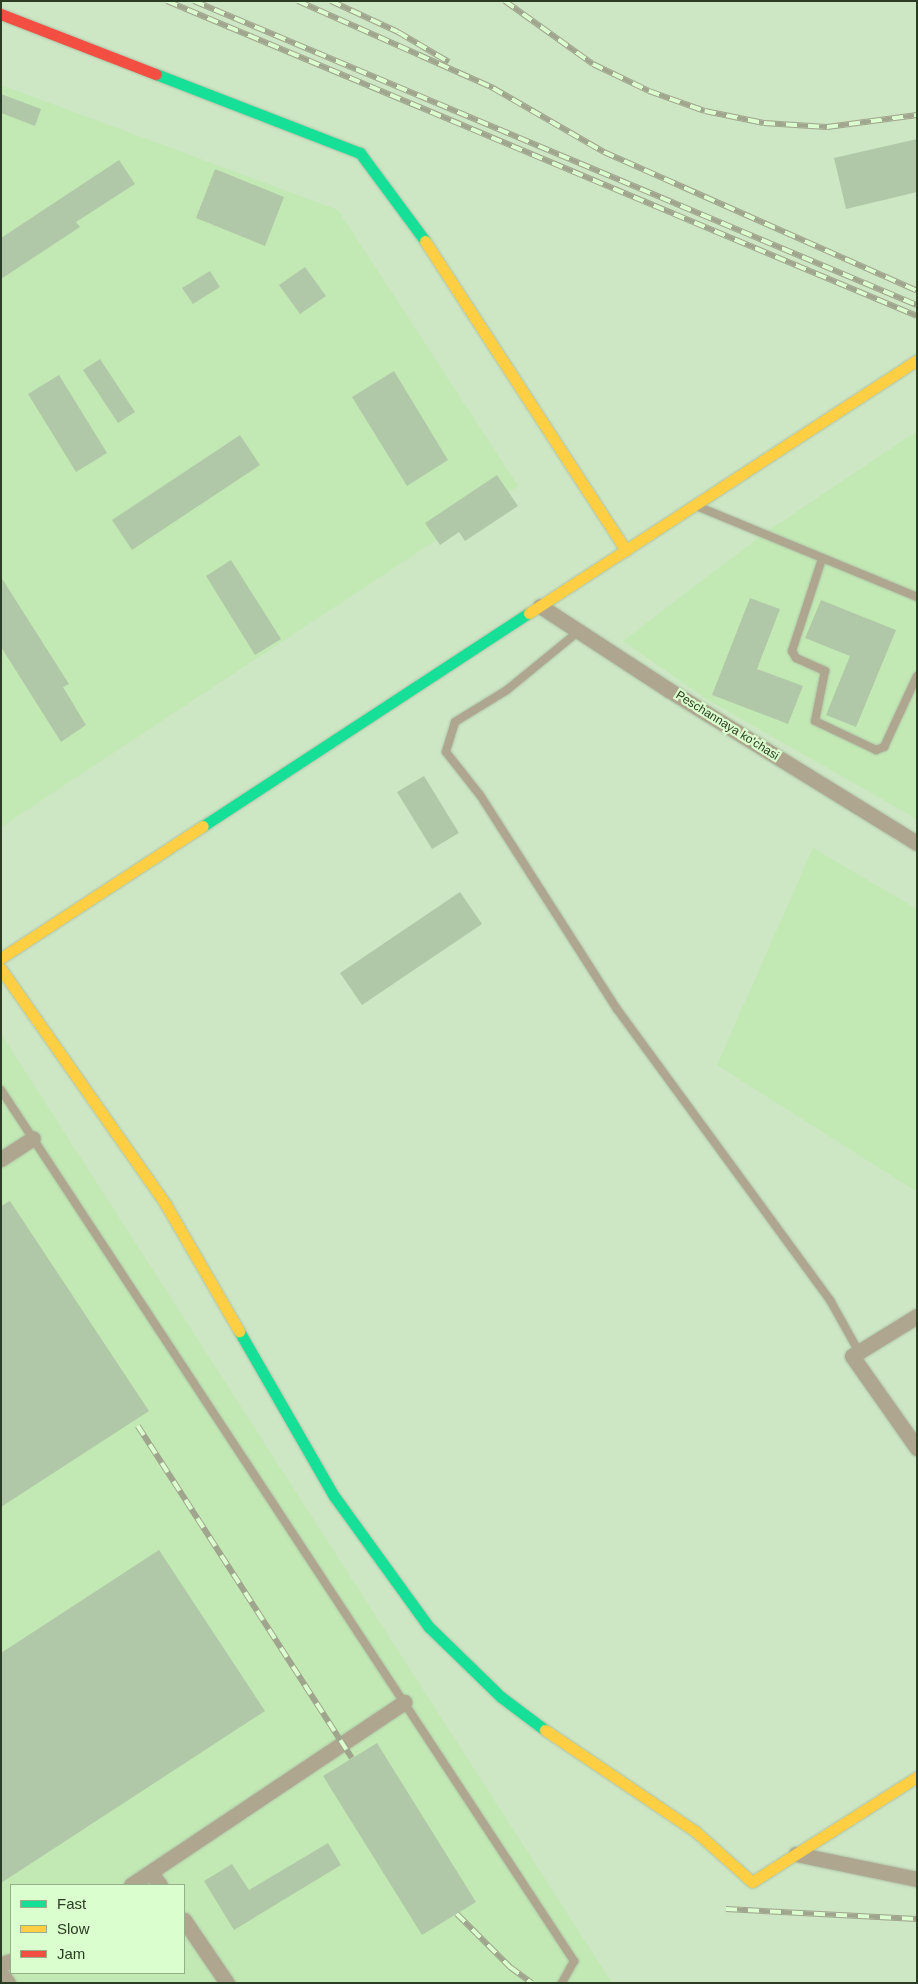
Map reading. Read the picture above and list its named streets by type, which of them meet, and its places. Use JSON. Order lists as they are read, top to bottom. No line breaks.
{"streets":{"street":["Peschannaya ko'chasi"]},"legend":["Fast","Slow","Jam"]}
